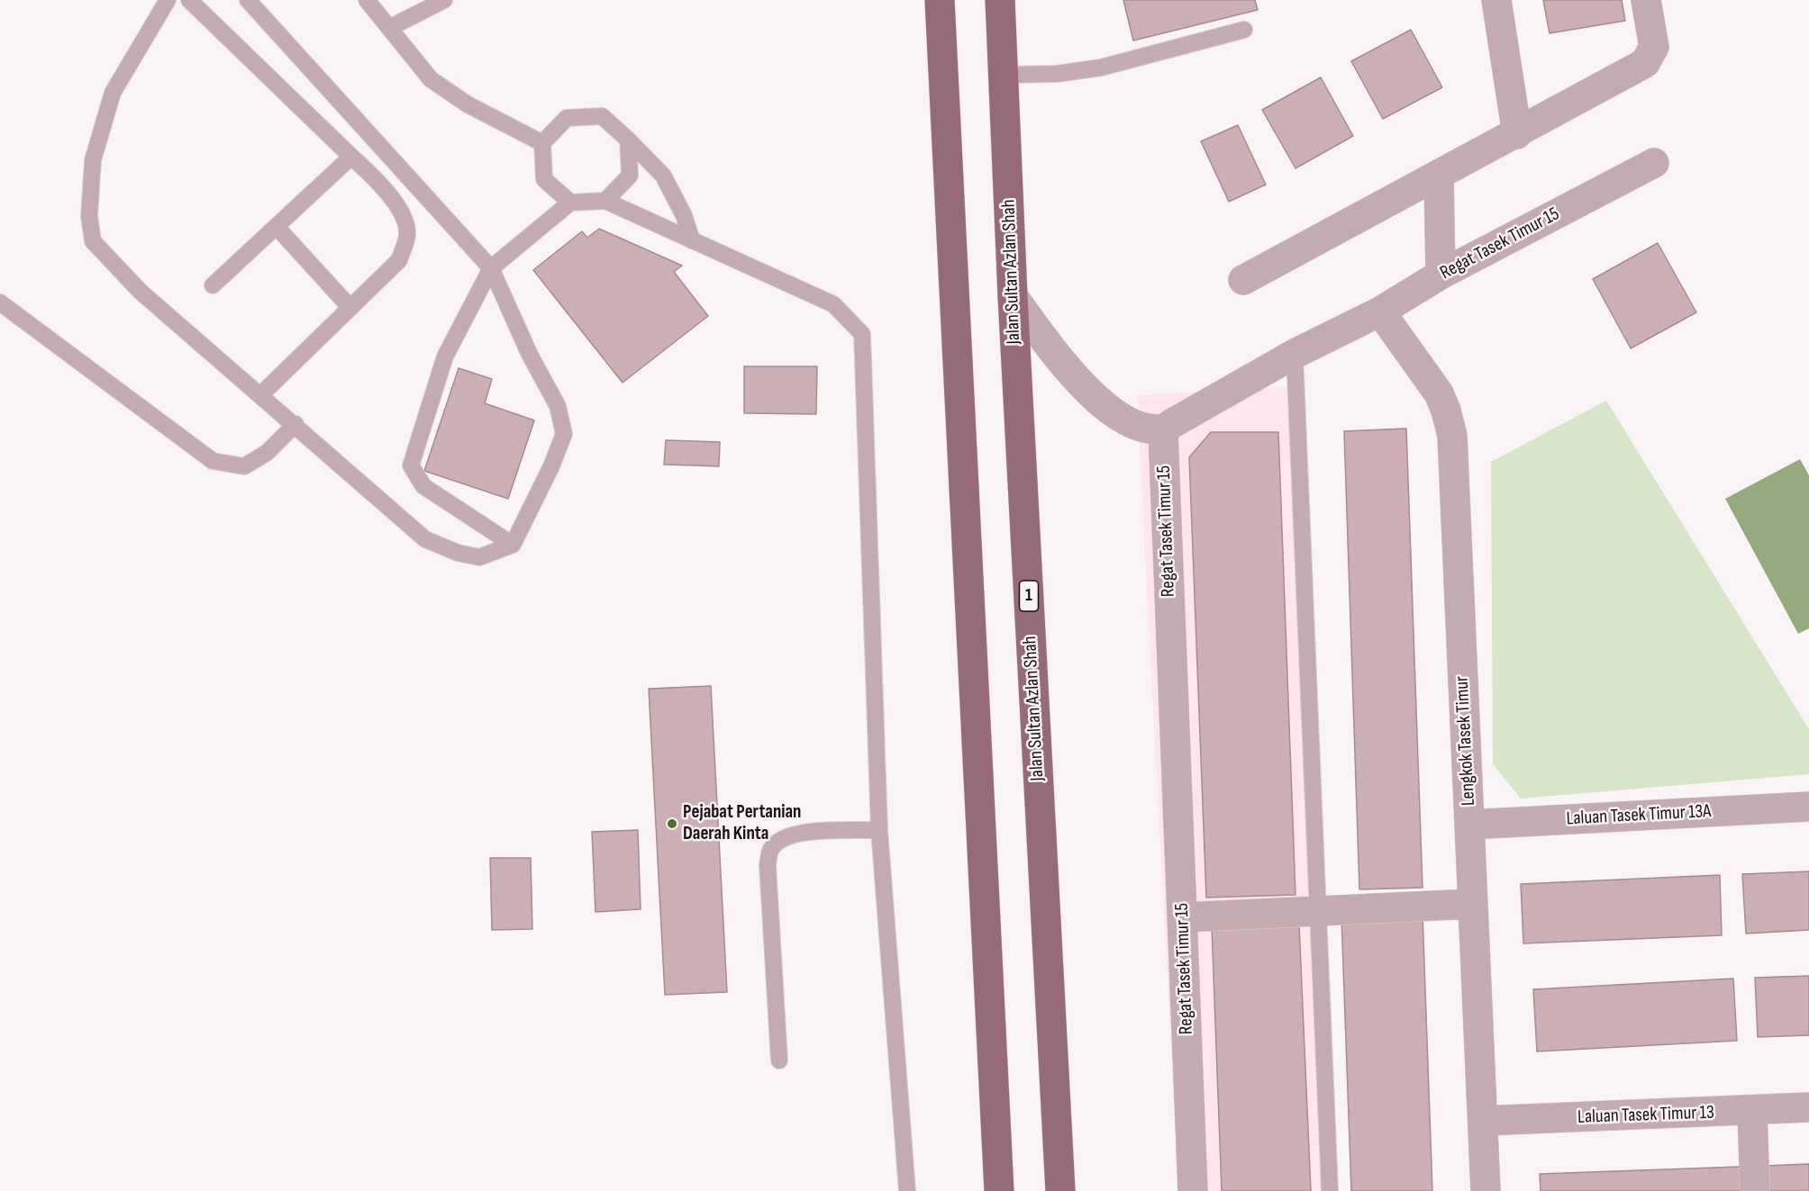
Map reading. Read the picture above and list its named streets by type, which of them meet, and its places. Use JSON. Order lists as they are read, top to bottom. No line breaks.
{"streets":{"main road":["Jalan Sultan Azlan Shah","1"],"street":["Regat Tasek Timur 15","Lengkok Tasek Timur","Laluan Tasek Timur 13A","Laluan Tasek Timur 13"]},"crossings":[["Regat Tasek Timur 15","Lengkok Tasek Timur"],["Lengkok Tasek Timur","Laluan Tasek Timur 13A"],["Lengkok Tasek Timur","Laluan Tasek Timur 13"]],"places":["Pejabat Pertanian Daerah Kinta"]}
